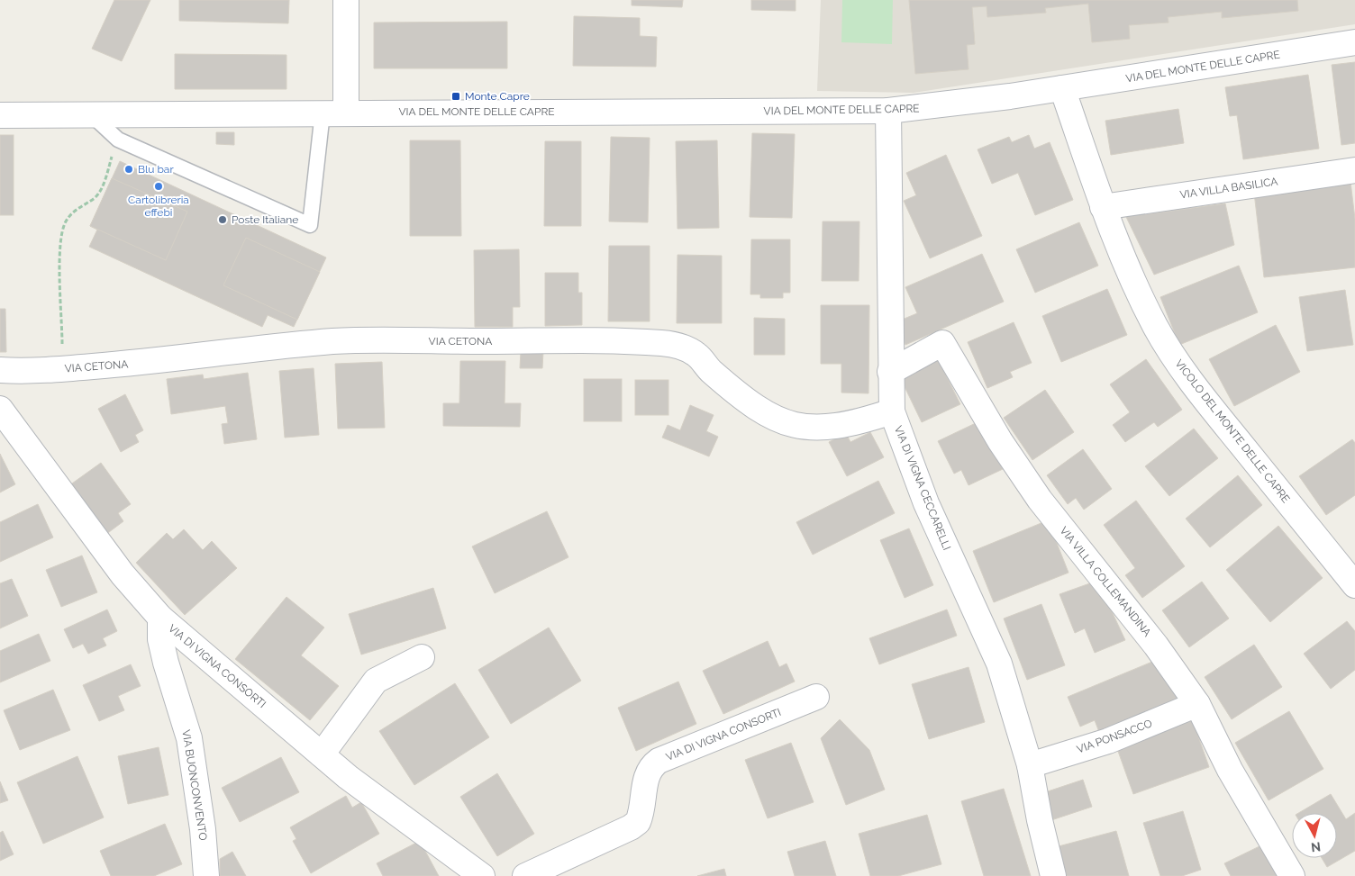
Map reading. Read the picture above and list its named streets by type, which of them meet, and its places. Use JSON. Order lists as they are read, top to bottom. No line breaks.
{"streets":{"street":["VIA DEL MONTE DELLE CAPRE","VIA VILLA BASILICA","VIA CETONA","VICOLO DEL MONTE DELLE CAPRE","VIA DI VIGNA CECCARELLI","VIA VILLA COLLEMANDINA","VIA DI VIGNA CONSORTI","VIA PONSACCO","VIA BUONCONVENTO"]},"crossings":[["VIA DEL MONTE DELLE CAPRE","VICOLO DEL MONTE DELLE CAPRE"],["VIA DEL MONTE DELLE CAPRE","VIA DI VIGNA CECCARELLI"],["VIA VILLA BASILICA","VICOLO DEL MONTE DELLE CAPRE"],["VIA CETONA","VIA DI VIGNA CECCARELLI"],["VIA DI VIGNA CECCARELLI","VIA VILLA COLLEMANDINA"],["VIA DI VIGNA CECCARELLI","VIA PONSACCO"],["VIA VILLA COLLEMANDINA","VIA PONSACCO"],["VIA DI VIGNA CONSORTI","VIA BUONCONVENTO"]],"places":{"transit":["Monte Capre"],"other":["Blu bar","Cartolibreria effebi","Poste Italiane"]},"north":"bottom"}
